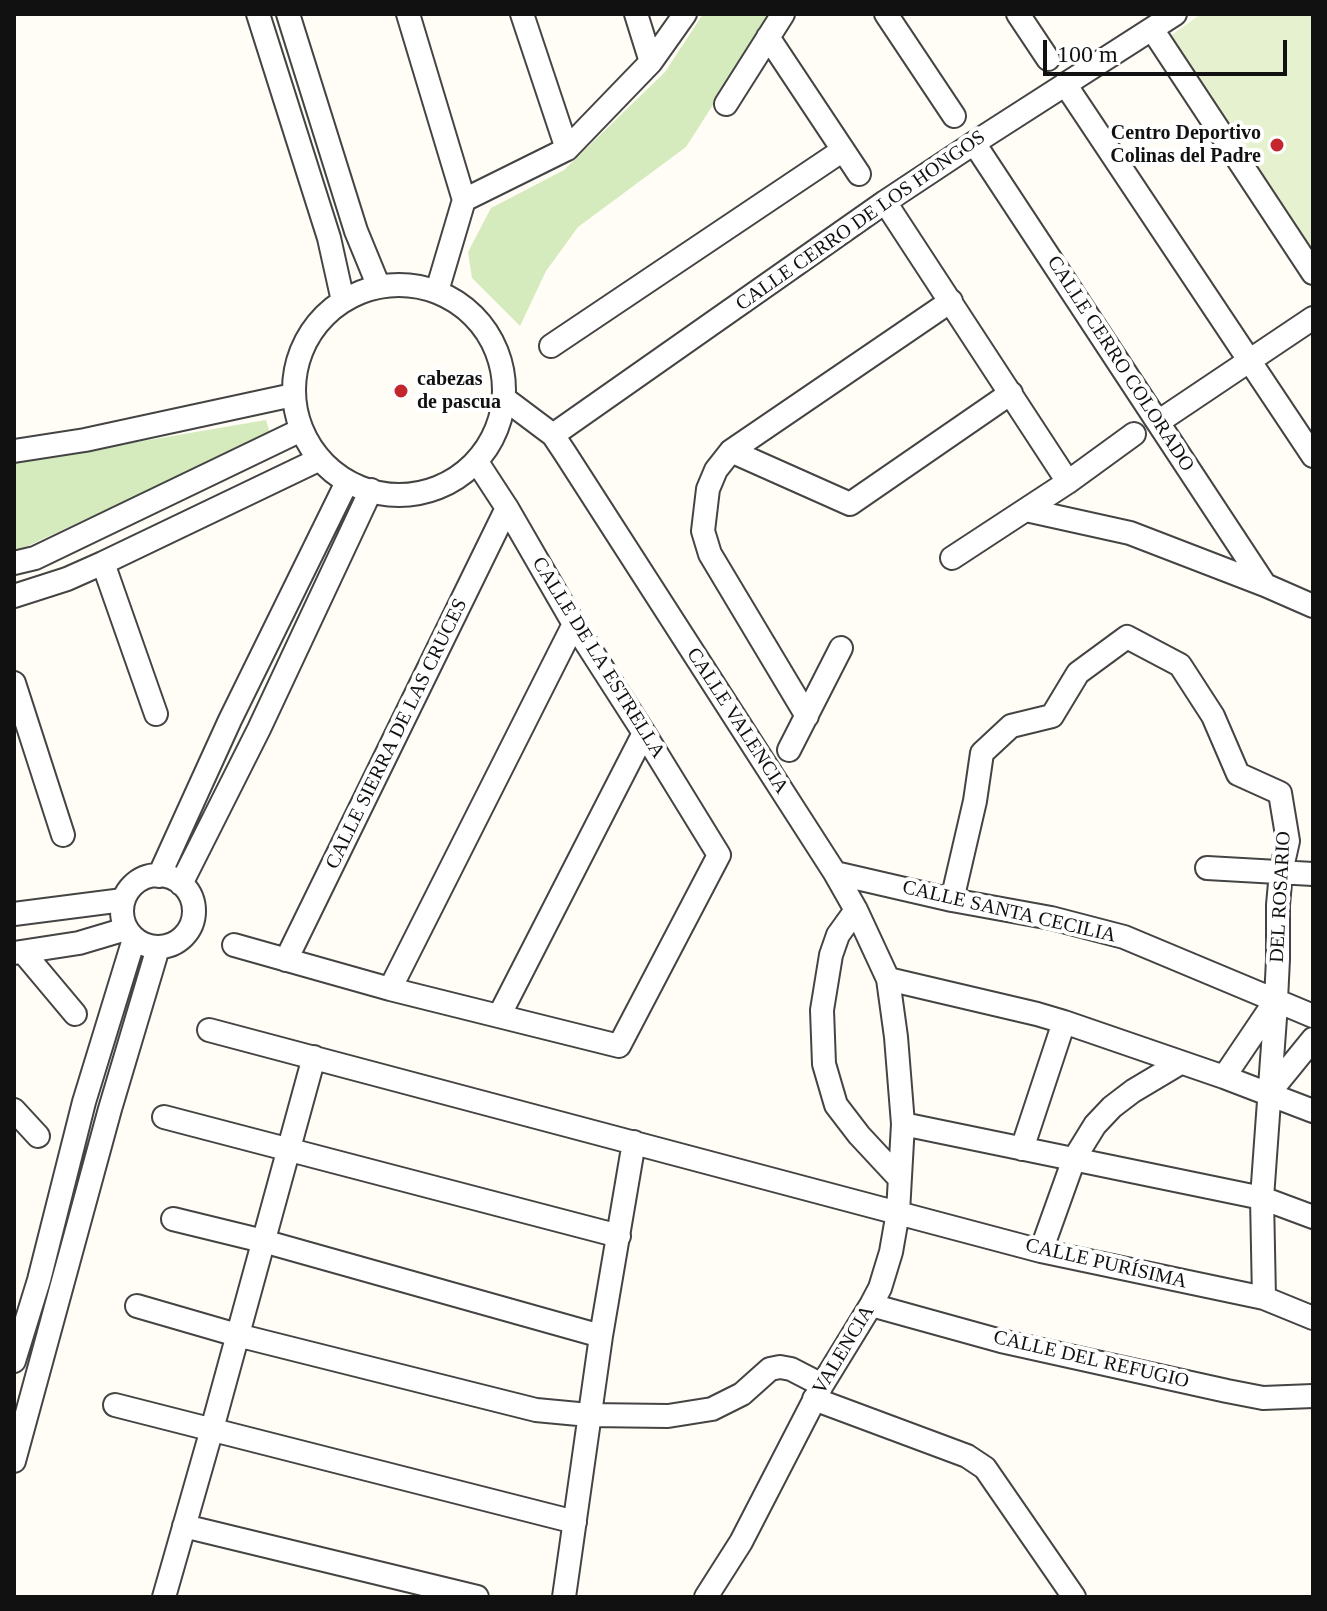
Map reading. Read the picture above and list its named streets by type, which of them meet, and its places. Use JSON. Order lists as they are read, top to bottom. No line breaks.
{"streets":{"street":["CALLE CERRO DE LOS HONGOS","CALLE CERRO COLORADO","CALLE DE LA ESTRELLA","CALLE VALENCIA","CALLE SIERRA DE LAS CRUCES","DEL ROSARIO","CALLE SANTA CECILIA","CALLE PURÍSIMA","VALENCIA","CALLE DEL REFUGIO"]},"crossings":[["CALLE CERRO DE LOS HONGOS","CALLE CERRO COLORADO"],["CALLE CERRO DE LOS HONGOS","CALLE VALENCIA"],["CALLE DE LA ESTRELLA","CALLE VALENCIA"],["CALLE DE LA ESTRELLA","CALLE SIERRA DE LAS CRUCES"],["CALLE VALENCIA","CALLE SANTA CECILIA"],["CALLE VALENCIA","VALENCIA"],["DEL ROSARIO","CALLE SANTA CECILIA"],["DEL ROSARIO","CALLE PURÍSIMA"],["CALLE PURÍSIMA","VALENCIA"],["VALENCIA","CALLE DEL REFUGIO"]],"places":["Centro Deportivo Colinas del Padre","cabezas de pascua"],"scale_bar":"100 m"}
